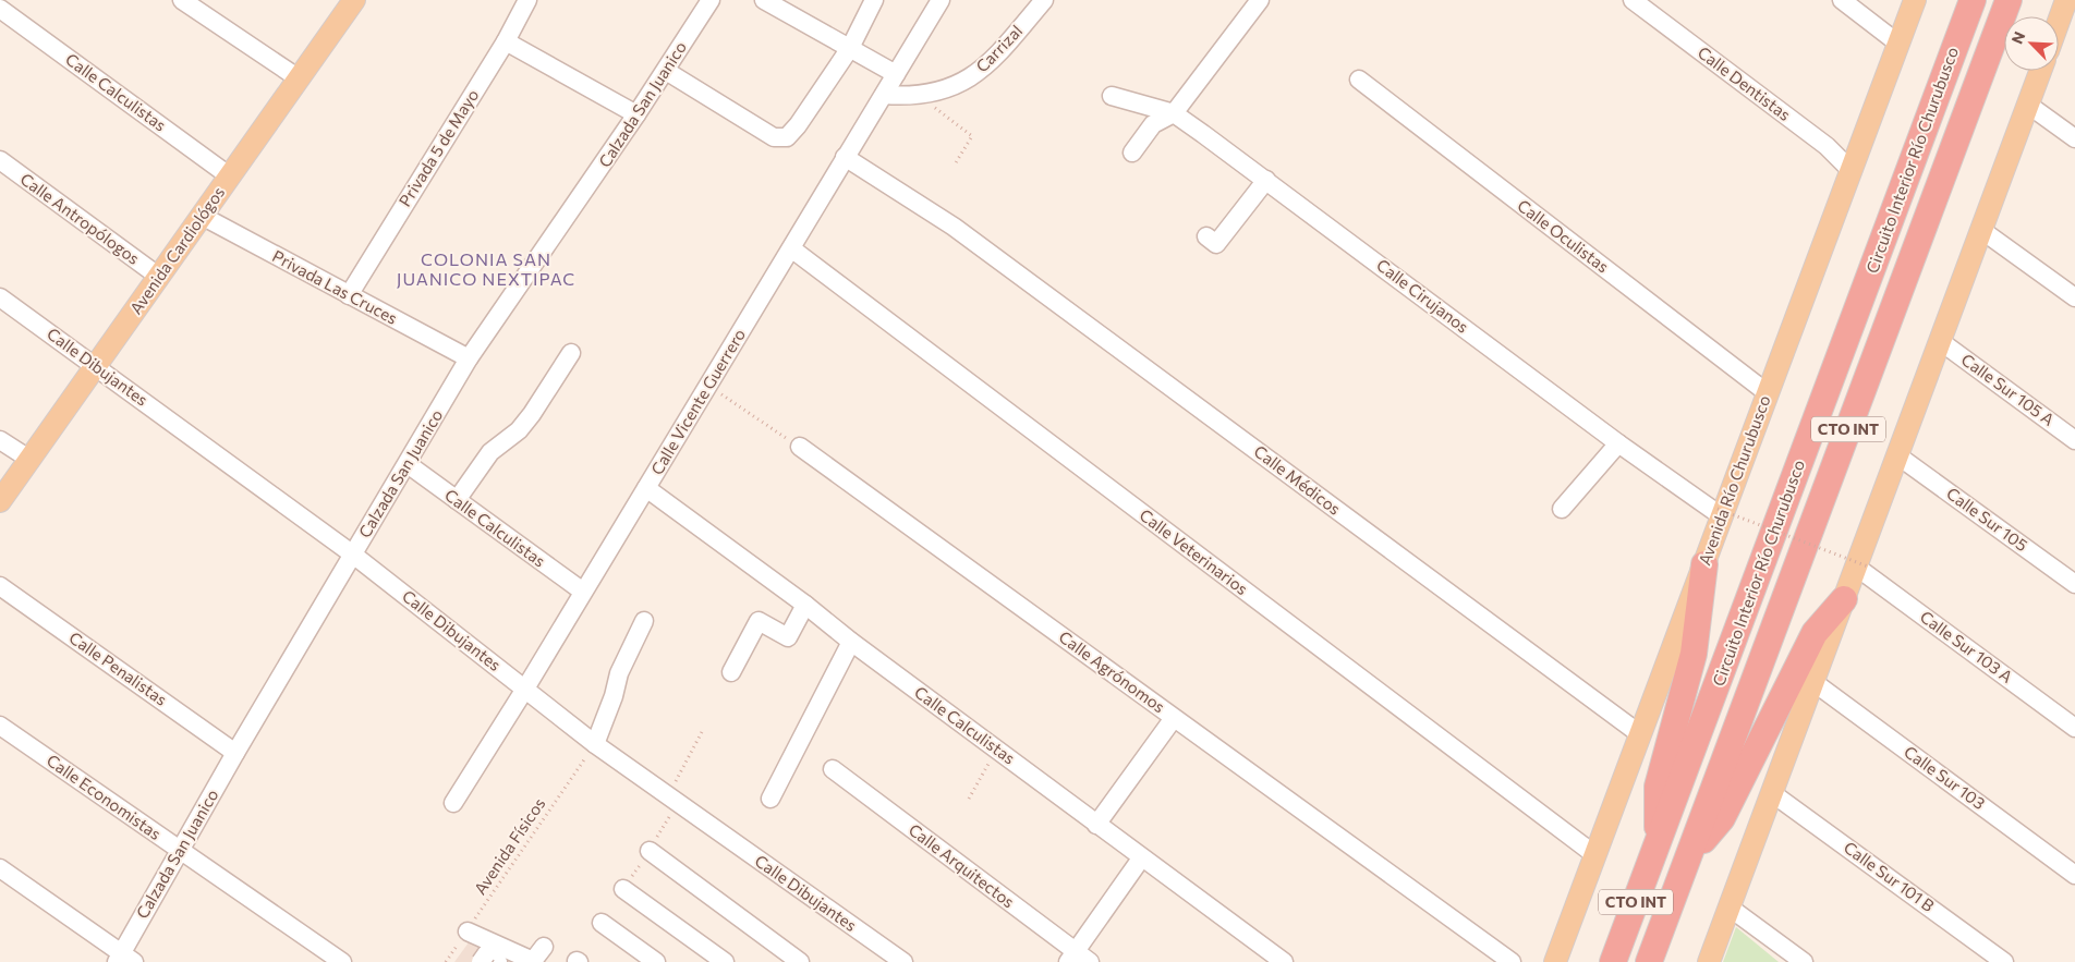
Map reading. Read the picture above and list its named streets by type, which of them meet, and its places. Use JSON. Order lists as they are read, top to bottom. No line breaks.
{"streets":{"highway":["Circuito Interior Río Churubusco","CTO INT"],"main road":["Avenida Cardiológos","Avenida Río Churubusco"],"street":["Carrizal","Calle Dentistas","Calle Calculistas","Calzada San Juanico","Privada 5 de Mayo","Calle Antropólogos","Calle Oculistas","Privada Las Cruces","Calle Cirujanos","Calle Dibujantes","Calle Sur 105 A","Calle Vicente Guerrero","Calle Médicos","Calle Sur 105","Calle Veterinarios","Calle Sur 103 A","Calle Penalistas","Calle Agrónomos","Calle Sur 103","Calle Economistas","Calle Arquitectos","Calle Sur 101 B"],"path":["Avenida Físicos"]},"crossings":[["Carrizal","Calle Vicente Guerrero"],["Calle Dentistas","Avenida Río Churubusco"],["Calle Calculistas","Calzada San Juanico"],["Calle Calculistas","Avenida Cardiológos"],["Calle Calculistas","Calle Vicente Guerrero"],["Calzada San Juanico","Privada Las Cruces"],["Calzada San Juanico","Calle Dibujantes"],["Calzada San Juanico","Calle Penalistas"],["Calzada San Juanico","Calle Economistas"],["Privada 5 de Mayo","Privada Las Cruces"],["Calle Antropólogos","Avenida Cardiológos"],["Calle Oculistas","Avenida Río Churubusco"],["Avenida Cardiológos","Privada Las Cruces"],["Avenida Cardiológos","Calle Dibujantes"],["Calle Cirujanos","Avenida Río Churubusco"],["Calle Dibujantes","Calle Vicente Guerrero"],["Calle Dibujantes","Avenida Físicos"],["Calle Sur 105 A","CTO INT"],["Calle Vicente Guerrero","Calle Médicos"],["Calle Vicente Guerrero","Calle Veterinarios"],["CTO INT","Calle Sur 105"],["CTO INT","Calle Sur 103 A"],["CTO INT","Calle Sur 103"],["CTO INT","Calle Sur 101 B"],["Calle Médicos","Avenida Río Churubusco"],["Avenida Río Churubusco","Calle Veterinarios"]],"districts":["COLONIA SAN JUANICO NEXTIPAC"],"north":"top left"}
